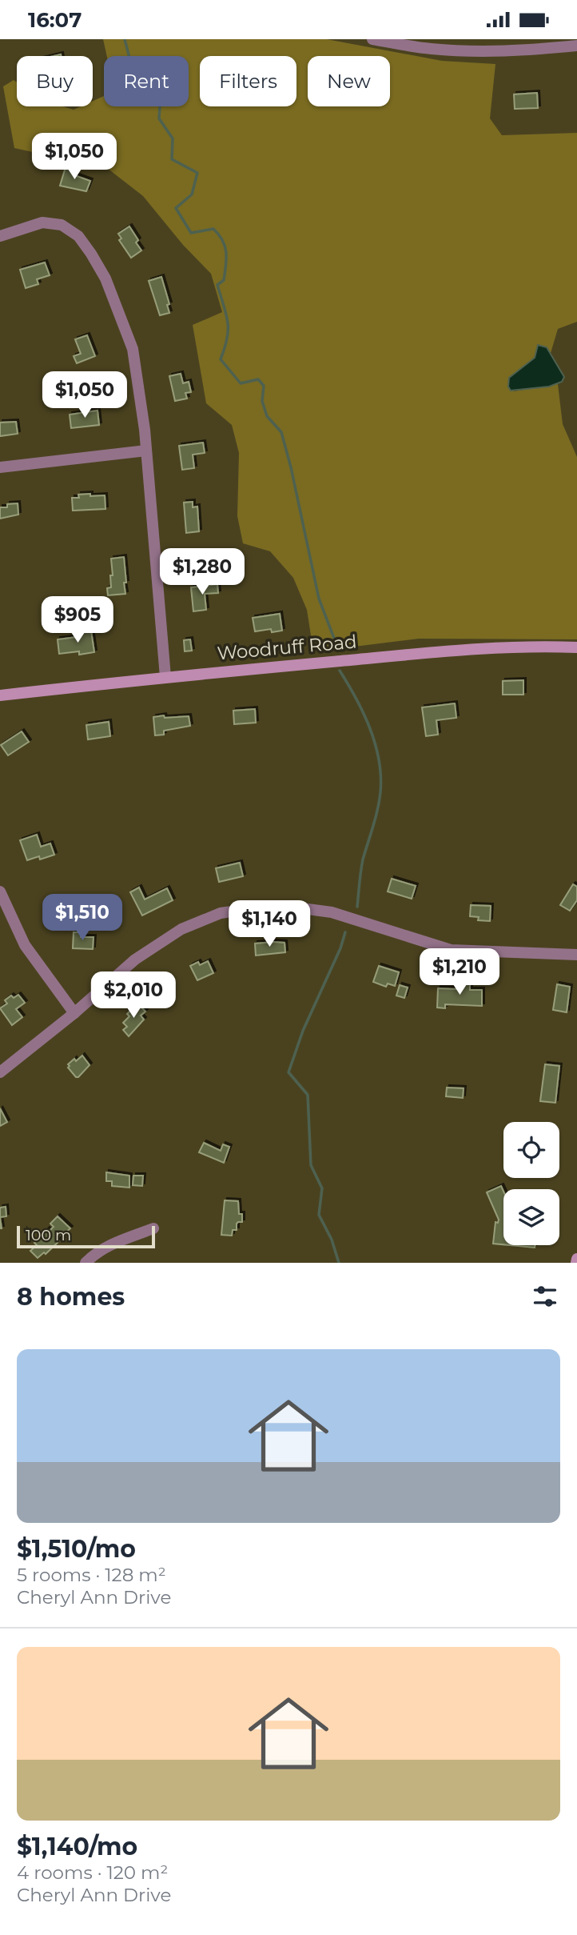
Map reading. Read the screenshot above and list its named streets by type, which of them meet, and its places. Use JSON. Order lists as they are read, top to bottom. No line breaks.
{"streets":{"street":["Woodruff Road"]},"scale_bar":"100 m","page":{"status":"16:07","chip":["Buy","Rent","Filters","New"],"price":["$1,050","$1,050","$1,280","$905","$1,510","$1,140","$1,210","$2,010"],"scale":"100 m","heading":"8 homes","list":[{"name":"$1,510/mo","note":"5 rooms · 128 m² · Cheryl Ann Drive"},{"name":"$1,140/mo","note":"4 rooms · 120 m² · Cheryl Ann Drive"}]}}
